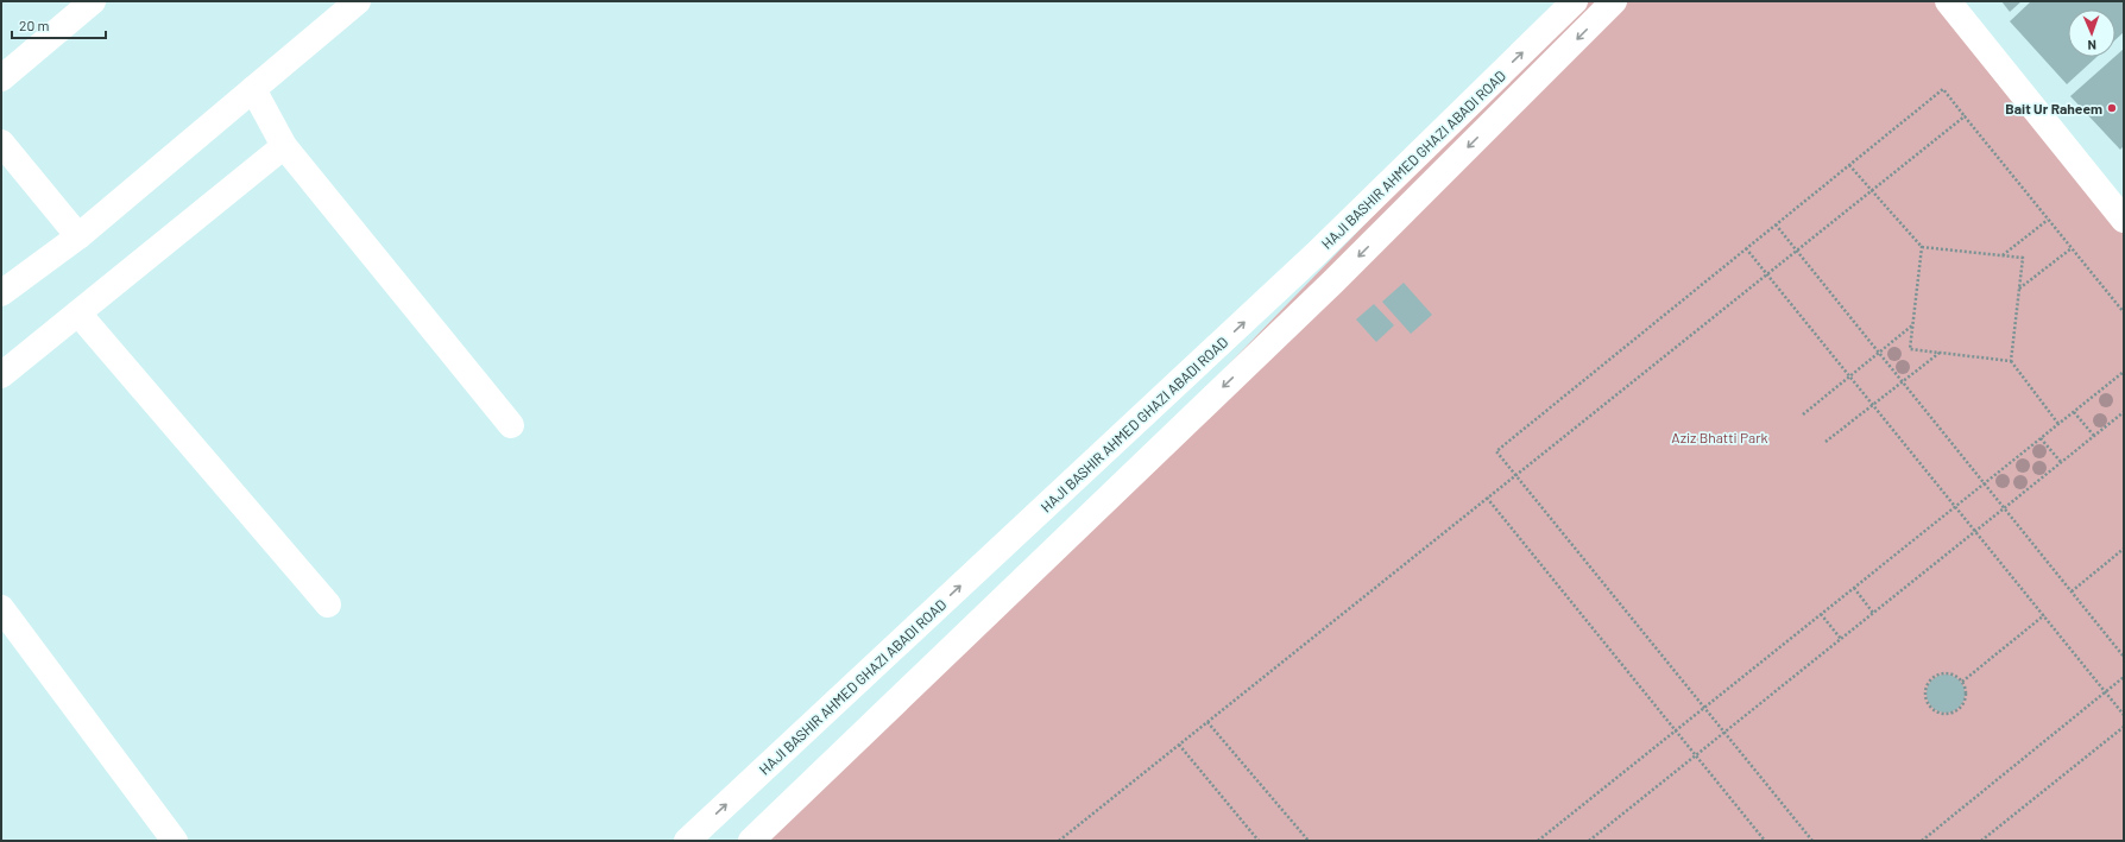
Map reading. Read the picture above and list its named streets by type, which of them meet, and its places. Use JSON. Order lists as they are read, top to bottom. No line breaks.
{"streets":{"street":["HAJI BASHIR AHMED GHAZI ABADI ROAD"]},"parks":["Aziz Bhatti Park"],"places":["Bait Ur Raheem"],"scale_bar":"20 m","north":"bottom"}
